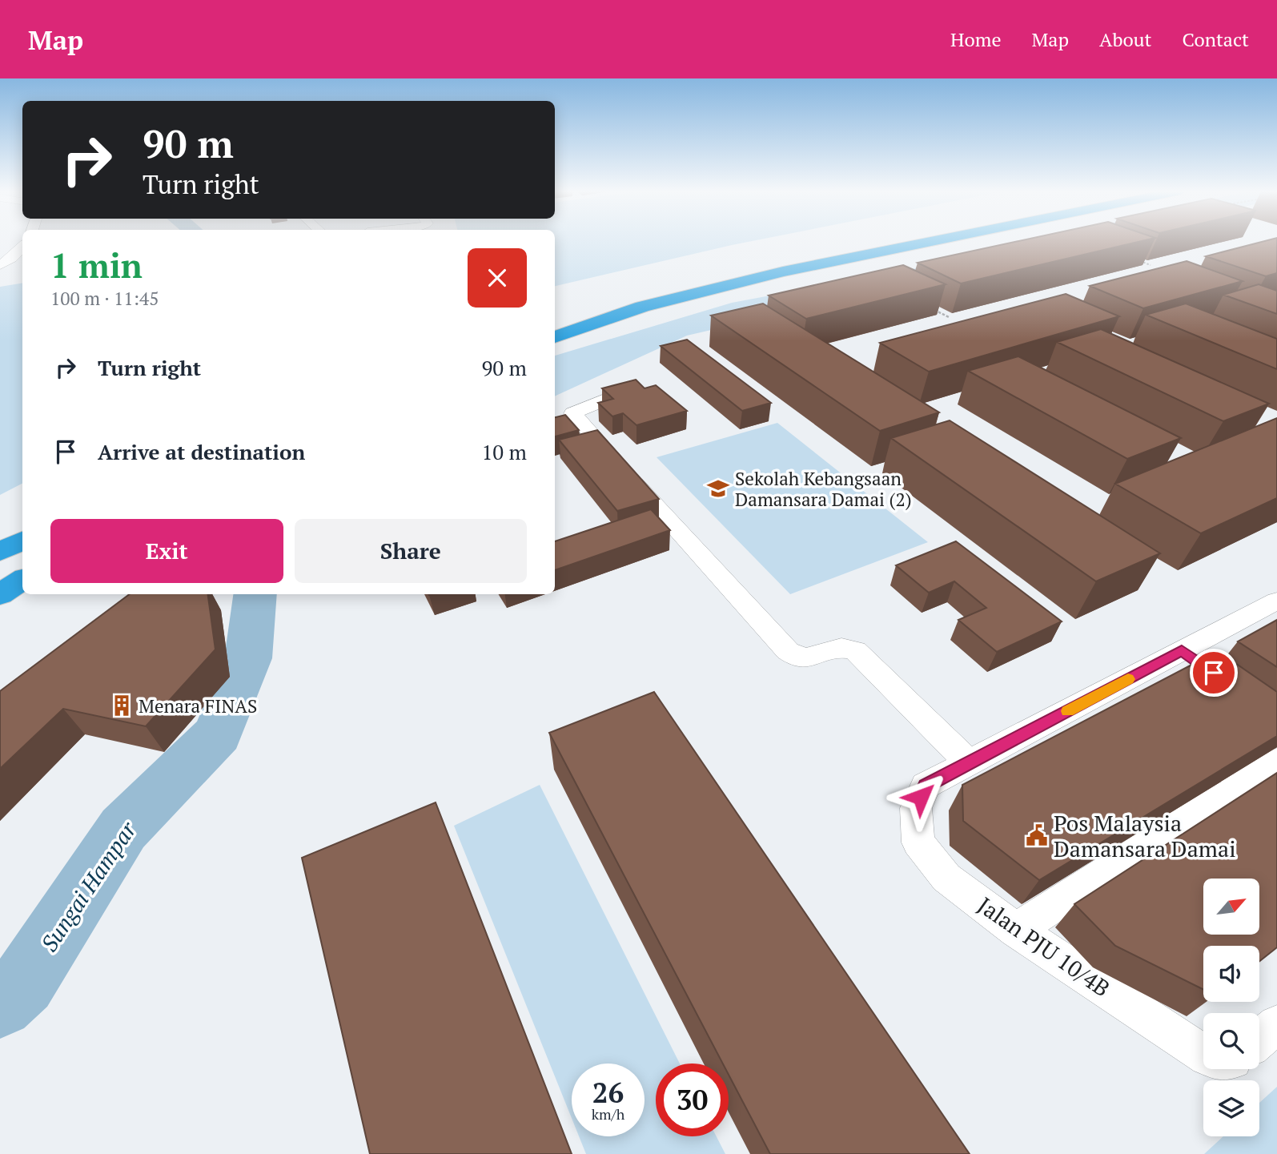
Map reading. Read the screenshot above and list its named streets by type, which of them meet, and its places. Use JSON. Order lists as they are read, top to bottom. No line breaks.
{"streets":{"street":["Jalan PJU 10/4B"]},"water":["Sungai Hampar"],"places":{"school or university":["Sekolah Kebangsaan Damansara Damai (2)"],"building":["Menara FINAS"],"public building":["Pos Malaysia Damansara Damai"]},"north":"top right","page":{"header":"Map","nav":["Home","Map","About","Contact"],"turn":["90 m","Turn right"],"heading":["1 min","100 m · 11:45"],"list":[{"name":"Turn right","value":"90 m"},{"name":"Arrive at destination","value":"10 m"}],"buttons":["Exit","Share"],"speed":"26 km/h","limit":"30"}}
